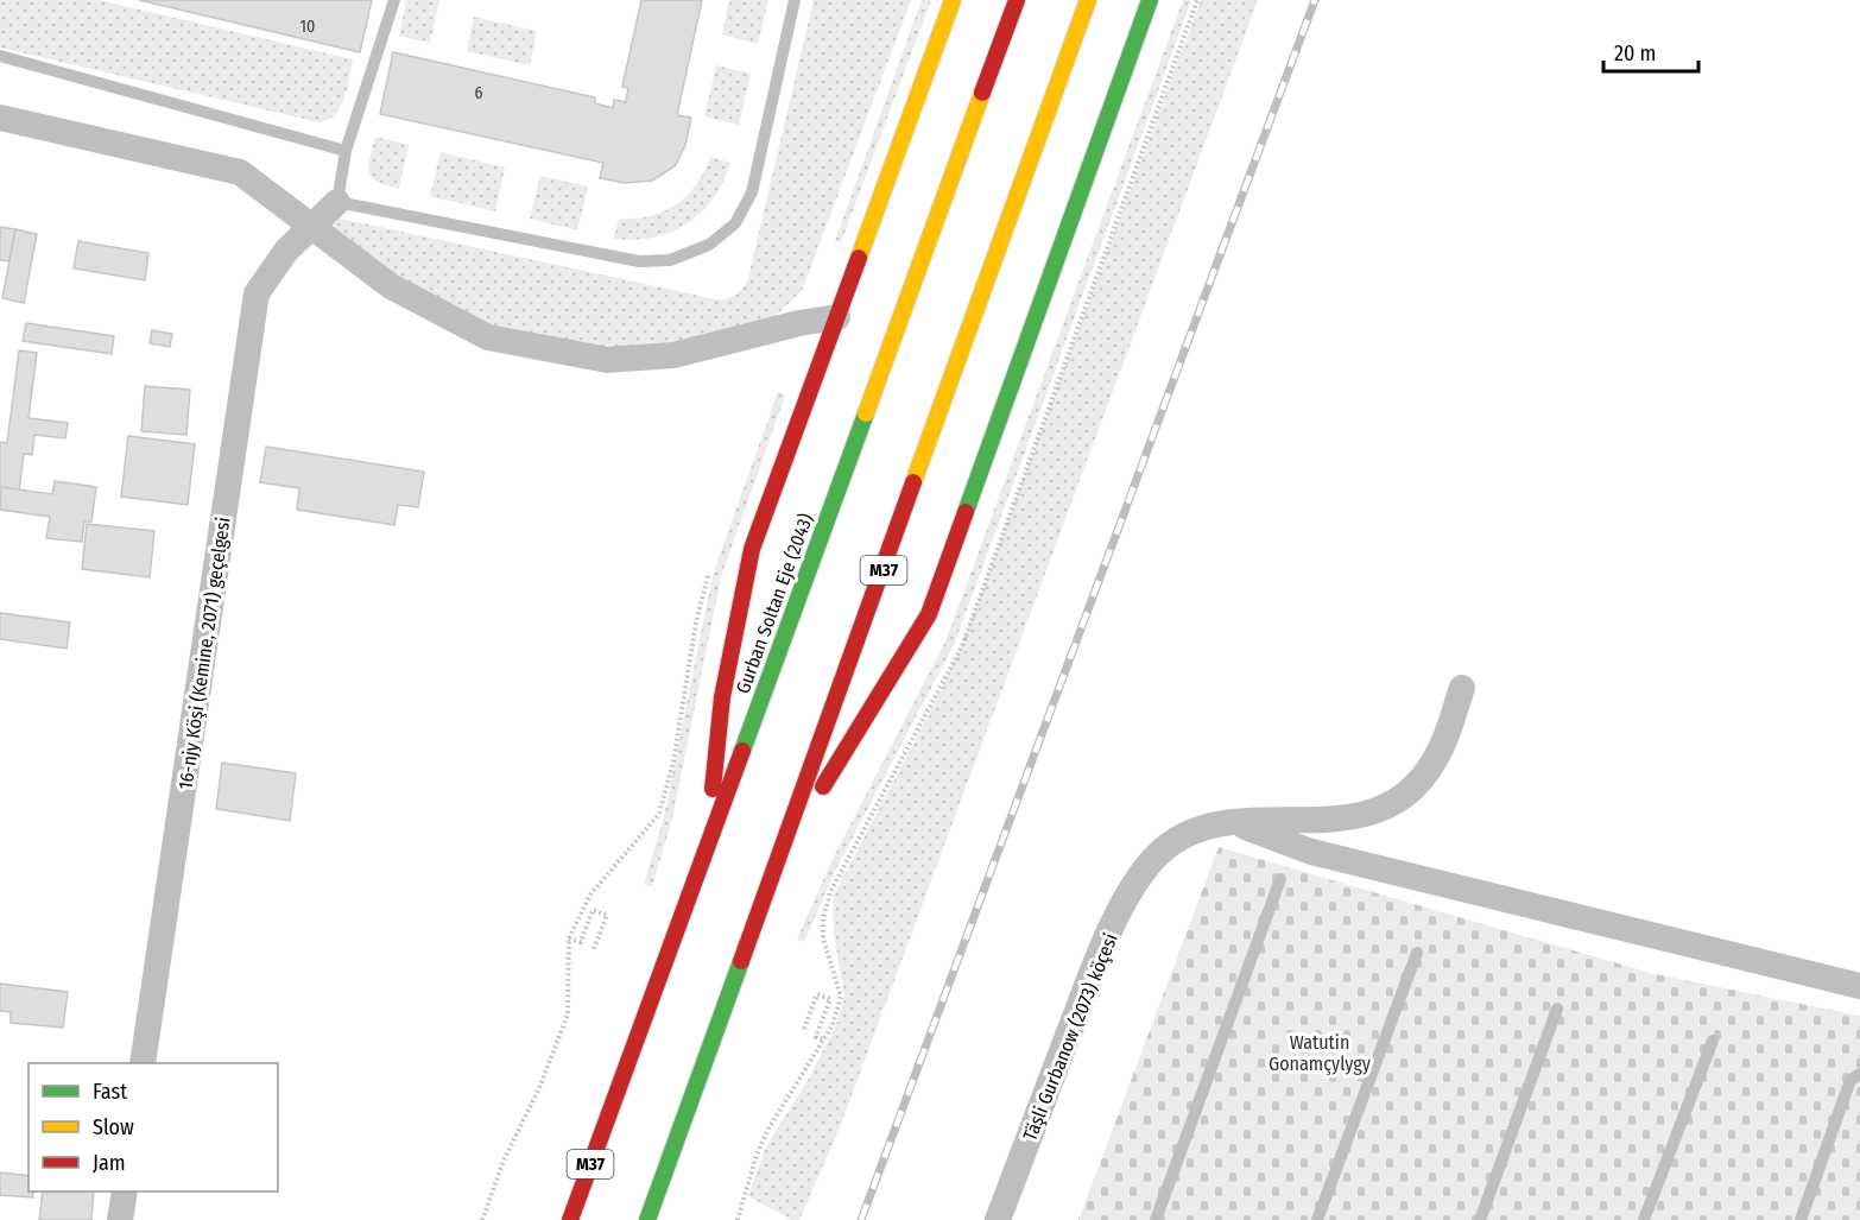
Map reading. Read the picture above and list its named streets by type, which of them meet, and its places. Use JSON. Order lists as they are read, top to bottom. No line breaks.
{"streets":{"highway":["M37","Gurban Soltan Eje (2043)"],"street":["16-njy Köşi (Kemine, 2071) geçelgesi","Täşli Gurbanow (2073) köçesi"]},"parks":["Watutin Gonamçylygy"],"house_numbers":["10","6"],"legend":["Fast","Slow","Jam"],"scale_bar":"20 m"}
